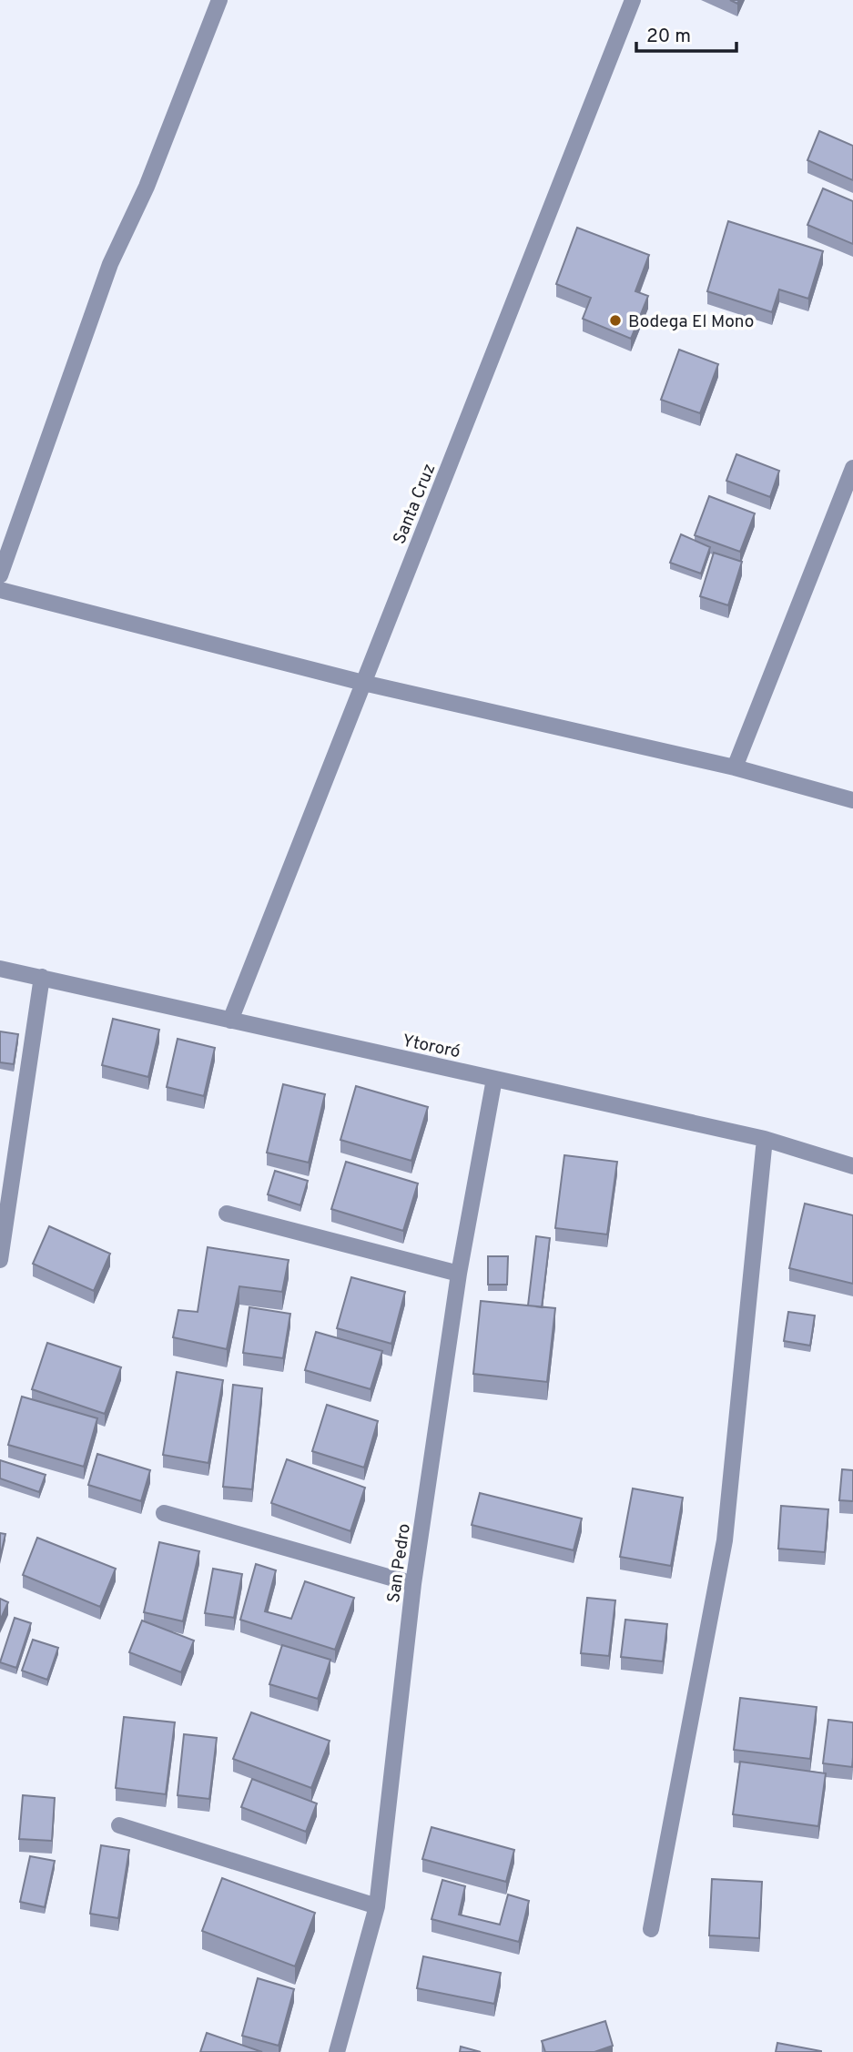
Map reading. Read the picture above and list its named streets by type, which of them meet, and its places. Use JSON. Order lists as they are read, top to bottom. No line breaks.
{"streets":{"street":["Santa Cruz","Ytororó","San Pedro"]},"crossings":[["Santa Cruz","Ytororó"],["Ytororó","San Pedro"]],"places":["Bodega El Mono"],"scale_bar":"20 m"}
